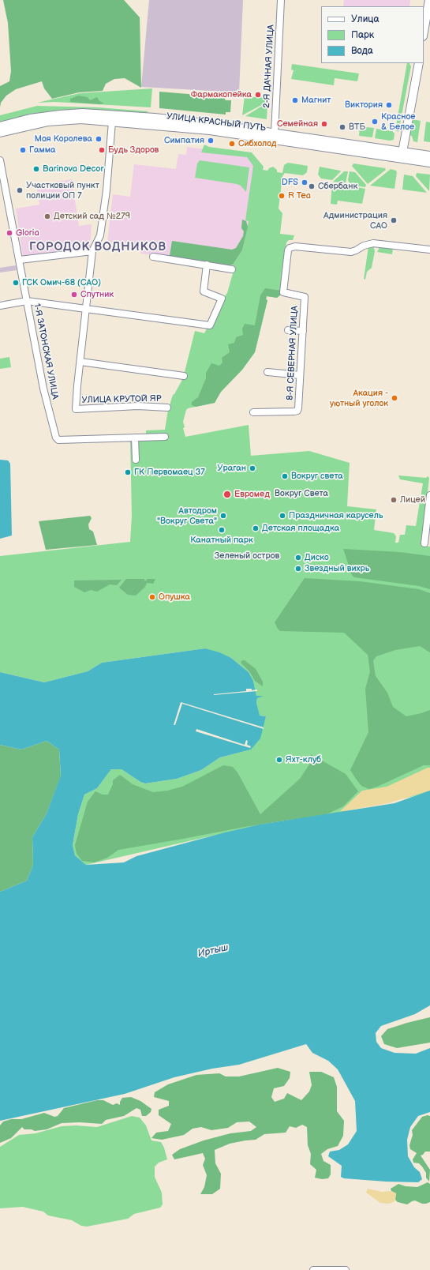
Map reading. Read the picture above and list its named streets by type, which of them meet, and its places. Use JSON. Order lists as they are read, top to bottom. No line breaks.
{"streets":{"main road":["УЛИЦА КРАСНЫЙ ПУТЬ"],"street":["2-Я ДАЧНАЯ УЛИЦА","1-Я ЗАТОНСКАЯ УЛИЦА","8-Я СЕВЕРНАЯ УЛИЦА","УЛИЦА КРУТОЙ ЯР"]},"crossings":[["2-Я ДАЧНАЯ УЛИЦА","УЛИЦА КРАСНЫЙ ПУТЬ"]],"districts":["ГОРОДОК ВОДНИКОВ"],"water":["Иртыш"],"parks":["Вокруг Света","Зеленый остров"],"places":["Фармакопейка","Магнит","Виктория","Красное & Белое","Семейная","ВТБ","Моя Королева","Симпатия","Сибхолод","Гамма","Будь Здоров","Barinova Decor","DFS","Сбербанк","Участковый пункт полиции ОП 7","R Tea","Детский сад №279","Администрация САО","Gloria","ГСК Омич-68 (САО)","Спутник","Акация - уютный уголок","Ураган","ГК Первомаец 37","Вокруг света","Евромед","Лицей","Автодром \"Вокруг Света\"","Праздничная карусель","Детская площадка","Канатный парк","Диско","Звездный вихрь","Опушка","Яхт-клуб"],"legend":["Улица","Парк","Вода"]}
